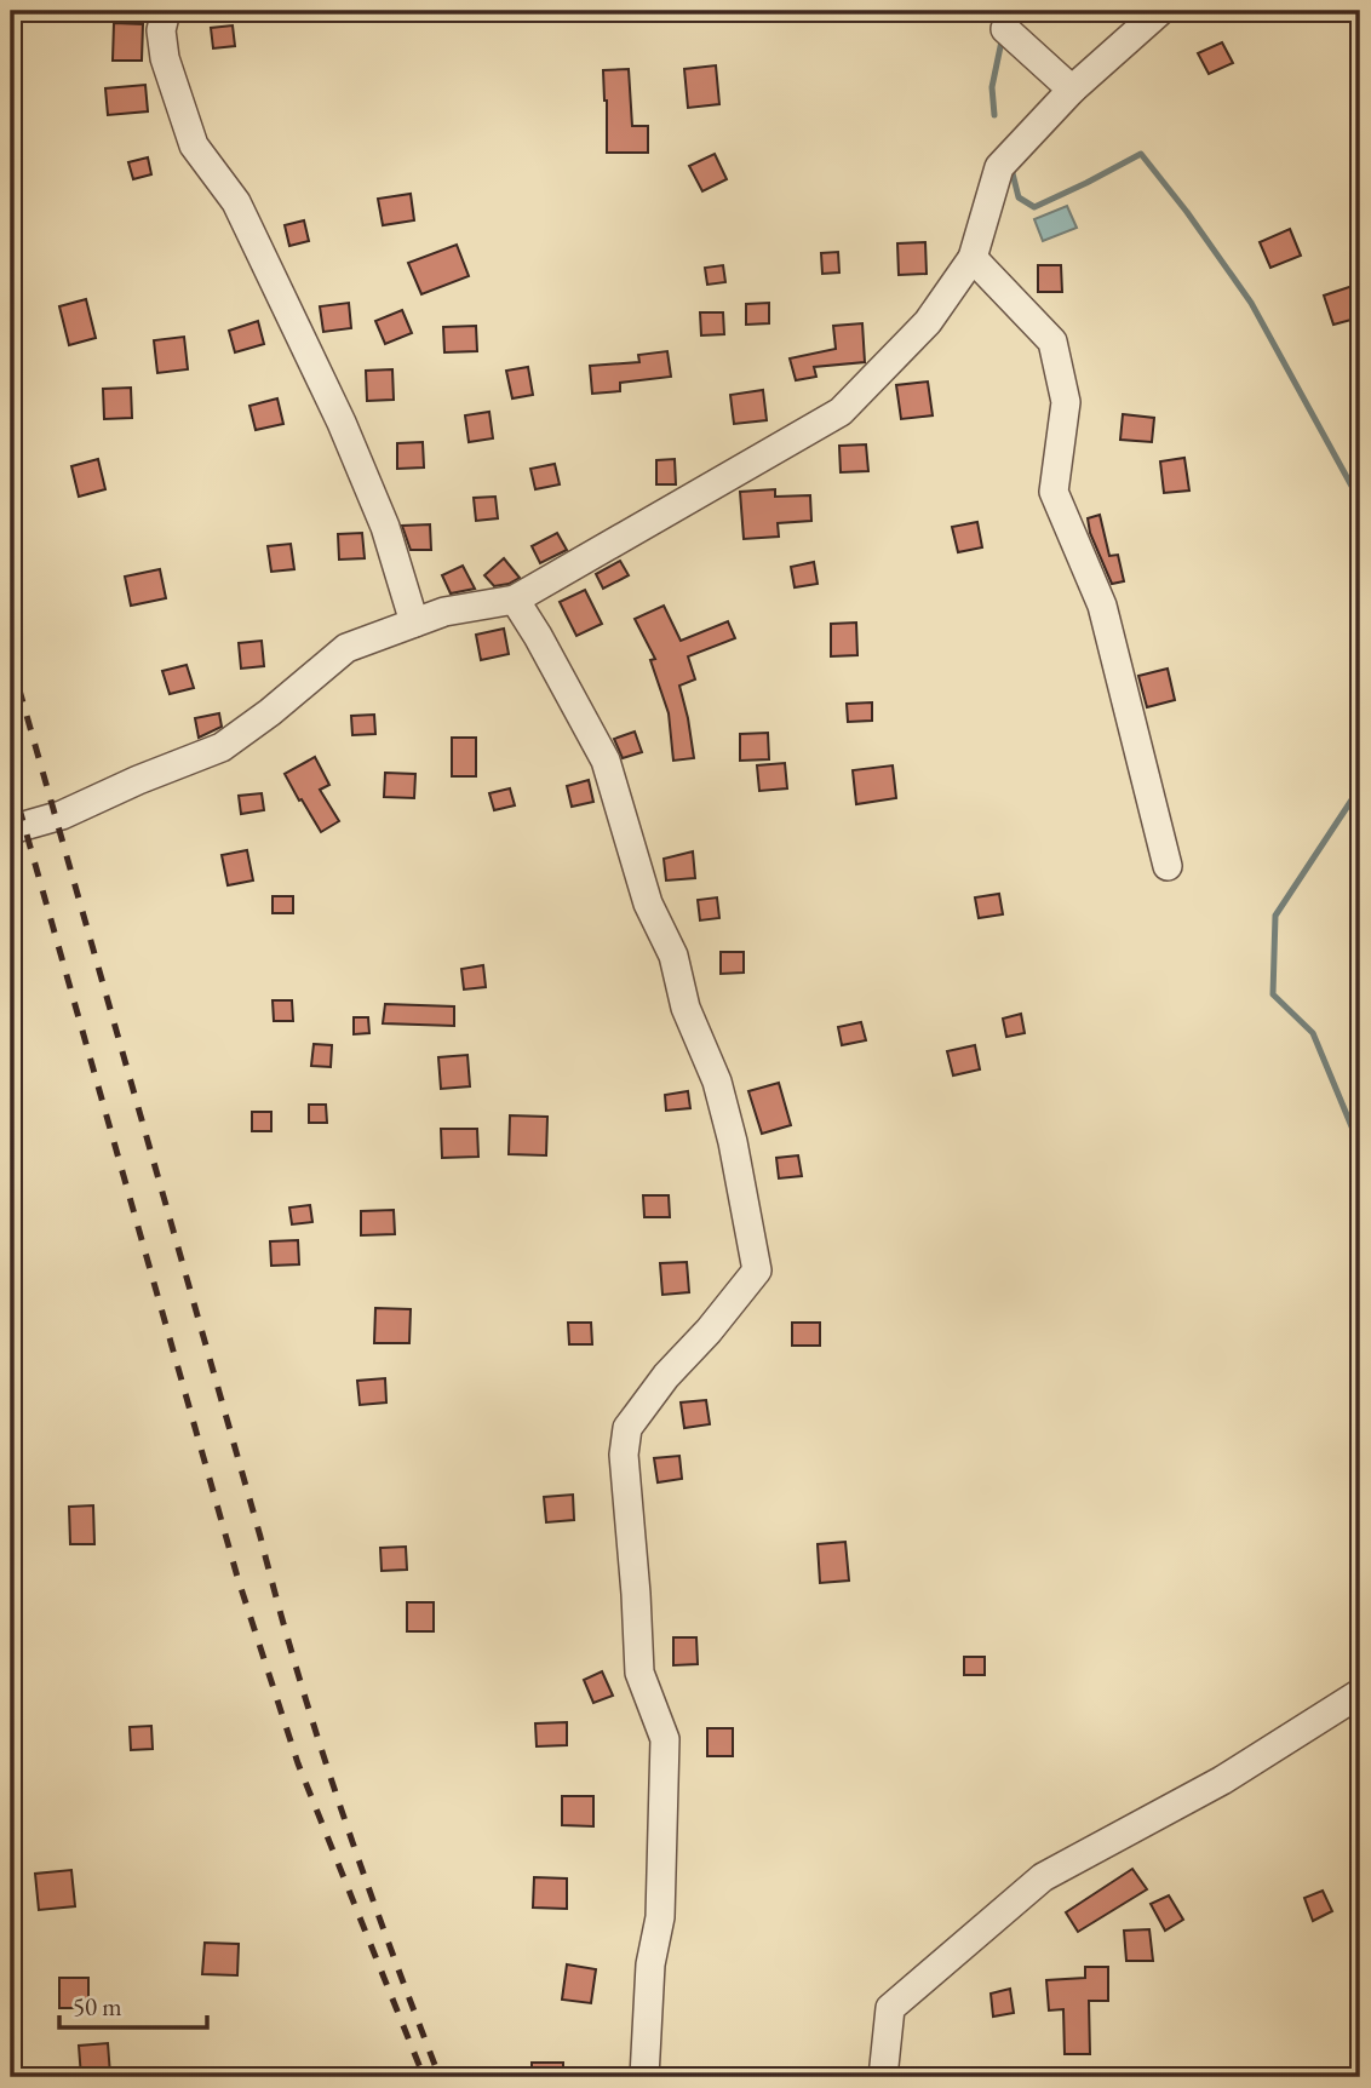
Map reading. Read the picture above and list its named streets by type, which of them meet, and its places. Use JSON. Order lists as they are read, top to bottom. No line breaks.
{"scale_bar":"50 m"}
